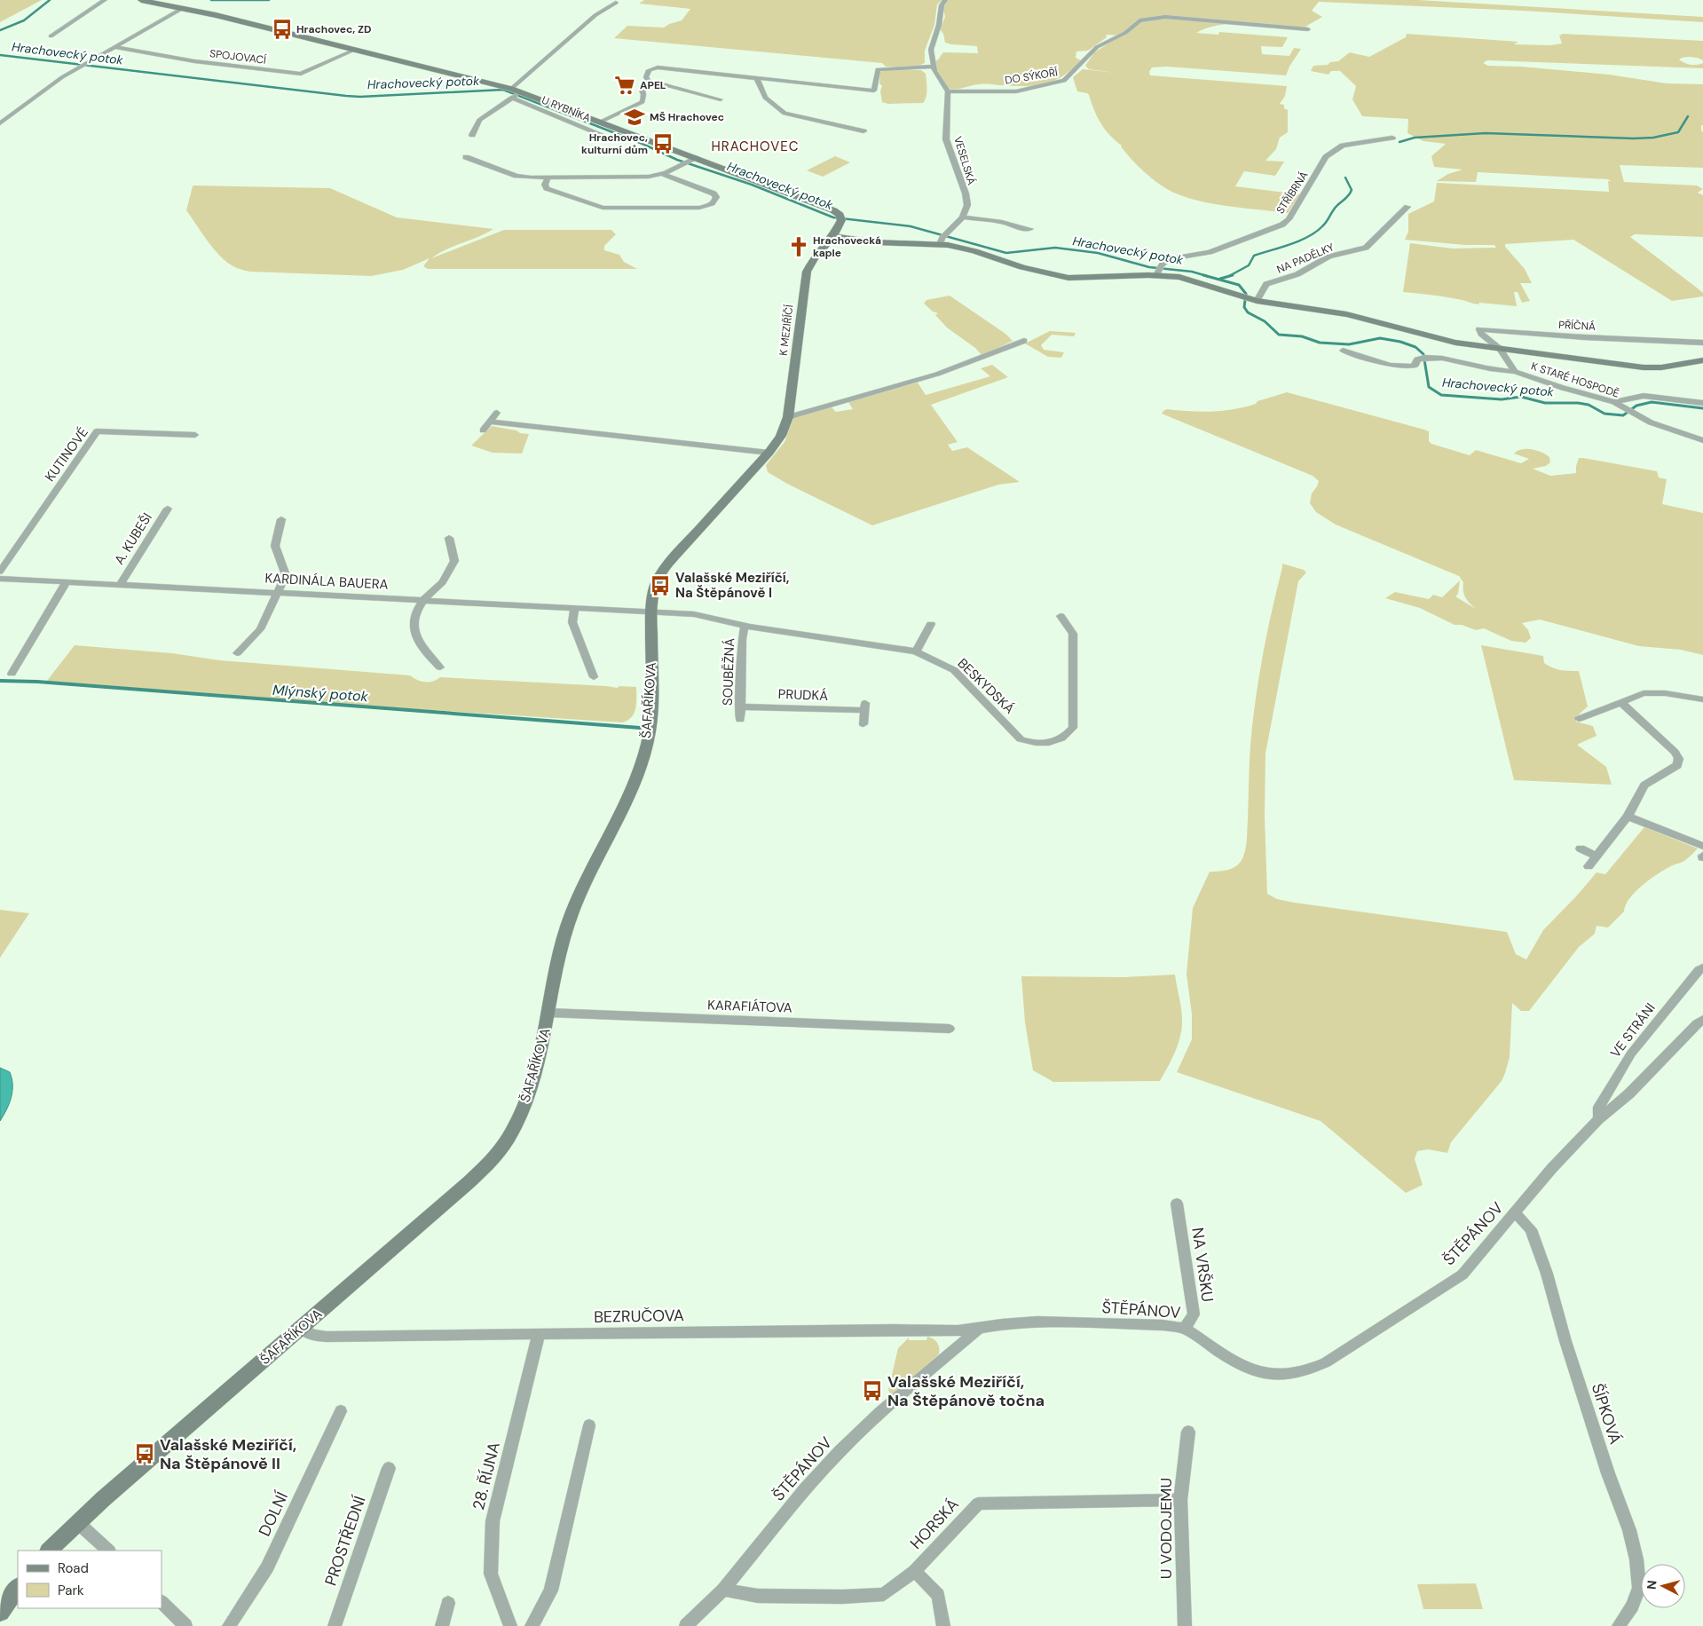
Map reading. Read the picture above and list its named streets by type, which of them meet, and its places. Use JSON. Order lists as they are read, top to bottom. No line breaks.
{"streets":{"street":["SPOJOVACÍ","DO SÝKOŘÍ","U RYBNÍKA","VESELSKÁ","STŘÍBRNÁ","NA PADĚLKY","PŘÍČNÁ","K MEZIŘÍČÍ","K STARÉ HOSPODĚ","KUTINOVÉ","A. KUBEŠI","KARDINÁLA BAUERA","SOUBĚŽNÁ","BESKYDSKÁ","PRUDKÁ","ŠAFAŘÍKOVA","KARAFIÁTOVA","VE STRÁNI","ŠTĚPÁNOV","NA VRŠKU","BEZRUČOVA","ŠÍPKOVÁ","28. ŘÍJNA","DOLNÍ","HORSKÁ","U VODOJEMU","PROSTŘEDNÍ"]},"crossings":[["DO SÝKOŘÍ","VESELSKÁ"],["PŘÍČNÁ","K STARÉ HOSPODĚ"],["K MEZIŘÍČÍ","ŠAFAŘÍKOVA"],["A. KUBEŠI","KARDINÁLA BAUERA"],["KARDINÁLA BAUERA","BESKYDSKÁ"],["KARDINÁLA BAUERA","ŠAFAŘÍKOVA"],["SOUBĚŽNÁ","BESKYDSKÁ"],["SOUBĚŽNÁ","PRUDKÁ"],["BESKYDSKÁ","ŠAFAŘÍKOVA"],["ŠAFAŘÍKOVA","KARAFIÁTOVA"],["ŠAFAŘÍKOVA","BEZRUČOVA"],["VE STRÁNI","ŠTĚPÁNOV"],["ŠTĚPÁNOV","NA VRŠKU"],["ŠTĚPÁNOV","BEZRUČOVA"],["ŠTĚPÁNOV","ŠÍPKOVÁ"],["ŠTĚPÁNOV","HORSKÁ"],["BEZRUČOVA","28. ŘÍJNA"],["HORSKÁ","U VODOJEMU"]],"districts":["HRACHOVEC"],"water":["Hrachovecký potok","Mlýnský potok"],"places":{"bus stop":["Hrachovec, ZD","Hrachovec, kulturní dům","Valašské Meziříčí, Na Štěpánově I","Valašské Meziříčí, Na Štěpánově točna","Valašské Meziříčí, Na Štěpánově II"],"supermarket":["APEL"],"school or university":["MŠ Hrachovec"],"church":["Hrachovecká kaple"]},"legend":["Road","Park"],"north":"left"}
